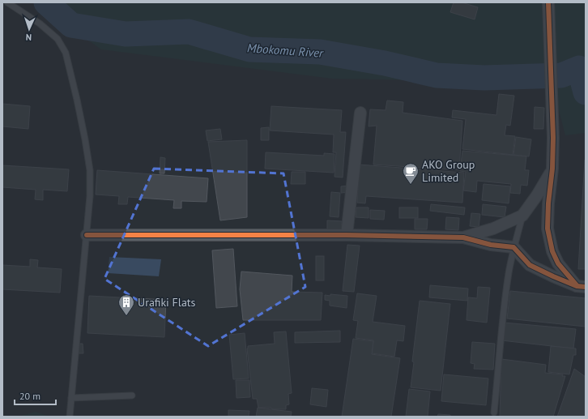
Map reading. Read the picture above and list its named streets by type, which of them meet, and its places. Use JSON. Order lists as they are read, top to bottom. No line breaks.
{"water":["Mbokomu River"],"places":{"cafe":["AKO Group Limited"],"building":["Urafiki Flats"]},"scale_bar":"20 m","north":"bottom"}
